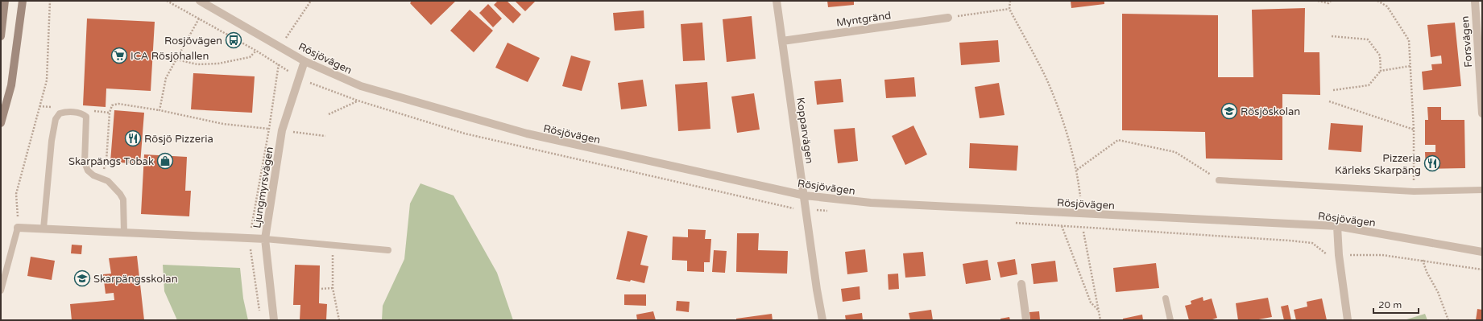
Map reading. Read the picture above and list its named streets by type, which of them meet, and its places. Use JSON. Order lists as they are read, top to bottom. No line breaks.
{"streets":{"street":["Myntgränd","Forsvägen","Rösjövägen","Kopparvägen","Ljungmyrsvägen"]},"crossings":[["Myntgränd","Kopparvägen"],["Rösjövägen","Kopparvägen"],["Rösjövägen","Ljungmyrsvägen"]],"places":{"bus stop":["Rosjövägen"],"supermarket":["ICA Rösjöhallen"],"school or university":["Rösjöskolan","Skarpängsskolan"],"restaurant":["Rösjö Pizzeria","Pizzeria Kärleks Skarpäng"],"shop":["Skarpängs Tobak"]},"scale_bar":"20 m"}
